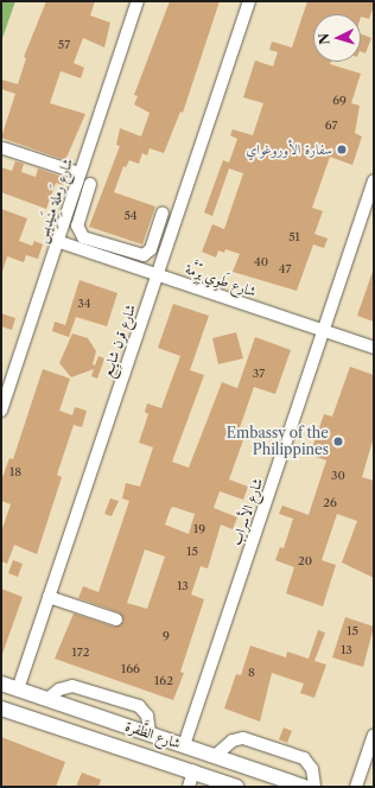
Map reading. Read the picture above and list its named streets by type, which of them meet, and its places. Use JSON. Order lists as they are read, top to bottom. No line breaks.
{"streets":{"main road":["شارع الظَّفرة"],"street":["شارع رَملة مِنَيدِيس","شارع طَوِي بِرِّمَّة","شارع قرن شايِع","شارع الأسراب"]},"crossings":[["شارع رَملة مِنَيدِيس","شارع طَوِي بِرِّمَّة"],["شارع طَوِي بِرِّمَّة","شارع قرن شايِع"],["شارع طَوِي بِرِّمَّة","شارع الأسراب"],["شارع قرن شايِع","شارع الظَّفرة"],["شارع الأسراب","شارع الظَّفرة"]],"places":["سفارة الأوروغواي","Embassy of the Philippines"],"house_numbers":["57","69","67","54","51","40","47","34","37","18","30","26","19","15","20","13","15","9","13","172","166","8","162"],"north":"left"}
